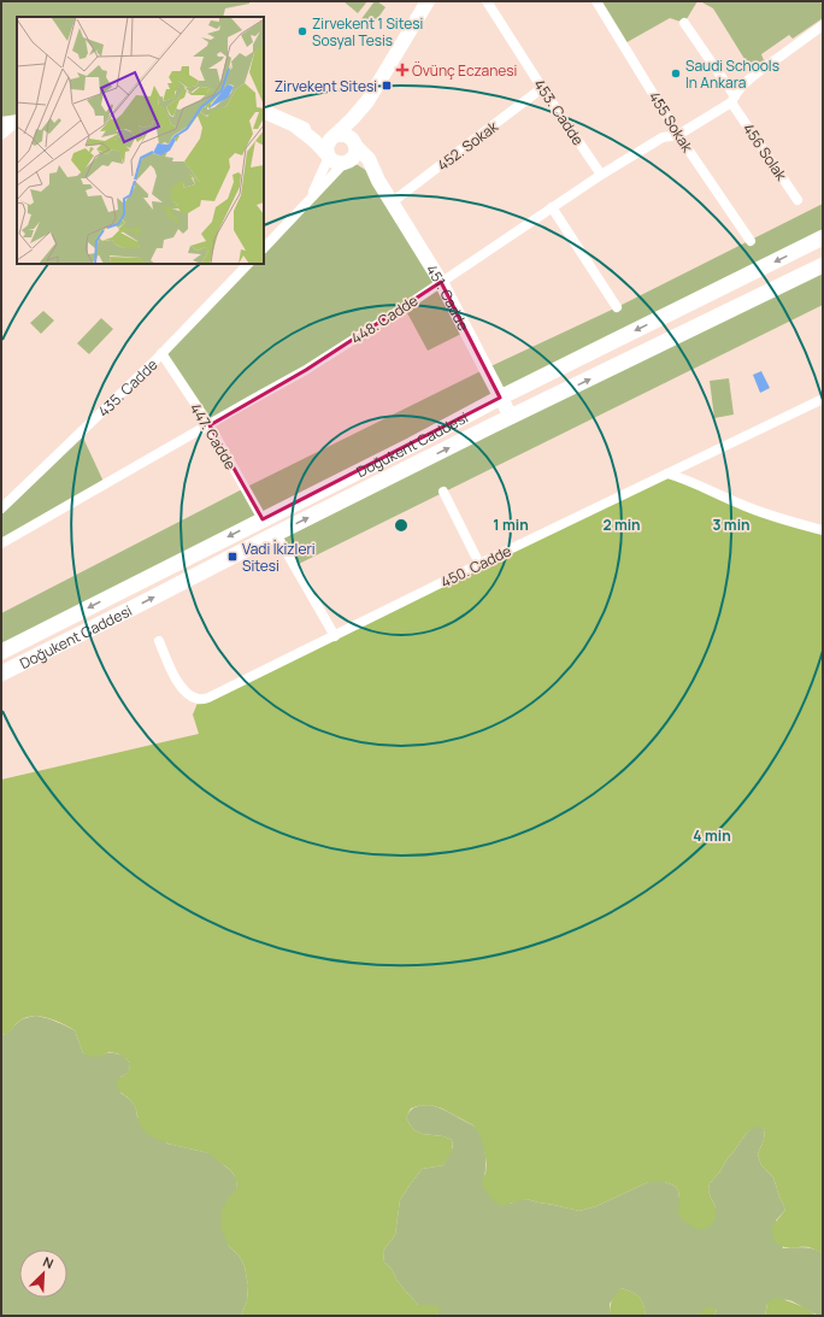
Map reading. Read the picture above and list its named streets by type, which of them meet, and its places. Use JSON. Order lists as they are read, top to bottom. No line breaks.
{"streets":{"main road":["Doğukent Caddesi"],"street":["453. Cadde","455 Sokak","452. Sokak","456 Solak","451. Cadde","448. Cadde","435. Cadde","447. Cadde","450. Cadde"]},"crossings":[["453. Cadde","452. Sokak"],["453. Cadde","448. Cadde"],["455 Sokak","448. Cadde"],["452. Sokak","451. Cadde"],["456 Solak","448. Cadde"],["451. Cadde","448. Cadde"],["451. Cadde","Doğukent Caddesi"],["448. Cadde","447. Cadde"],["435. Cadde","447. Cadde"],["447. Cadde","Doğukent Caddesi"]],"places":{"other":["Zirvekent 1 Sitesi Sosyal Tesis","Saudi Schools In Ankara"],"health":["Övünç Eczanesi"],"transit":["Zirvekent Sitesi","Vadi İkizleri Sitesi"]},"north":"top right","rings":["1 min","2 min","3 min","4 min"]}
